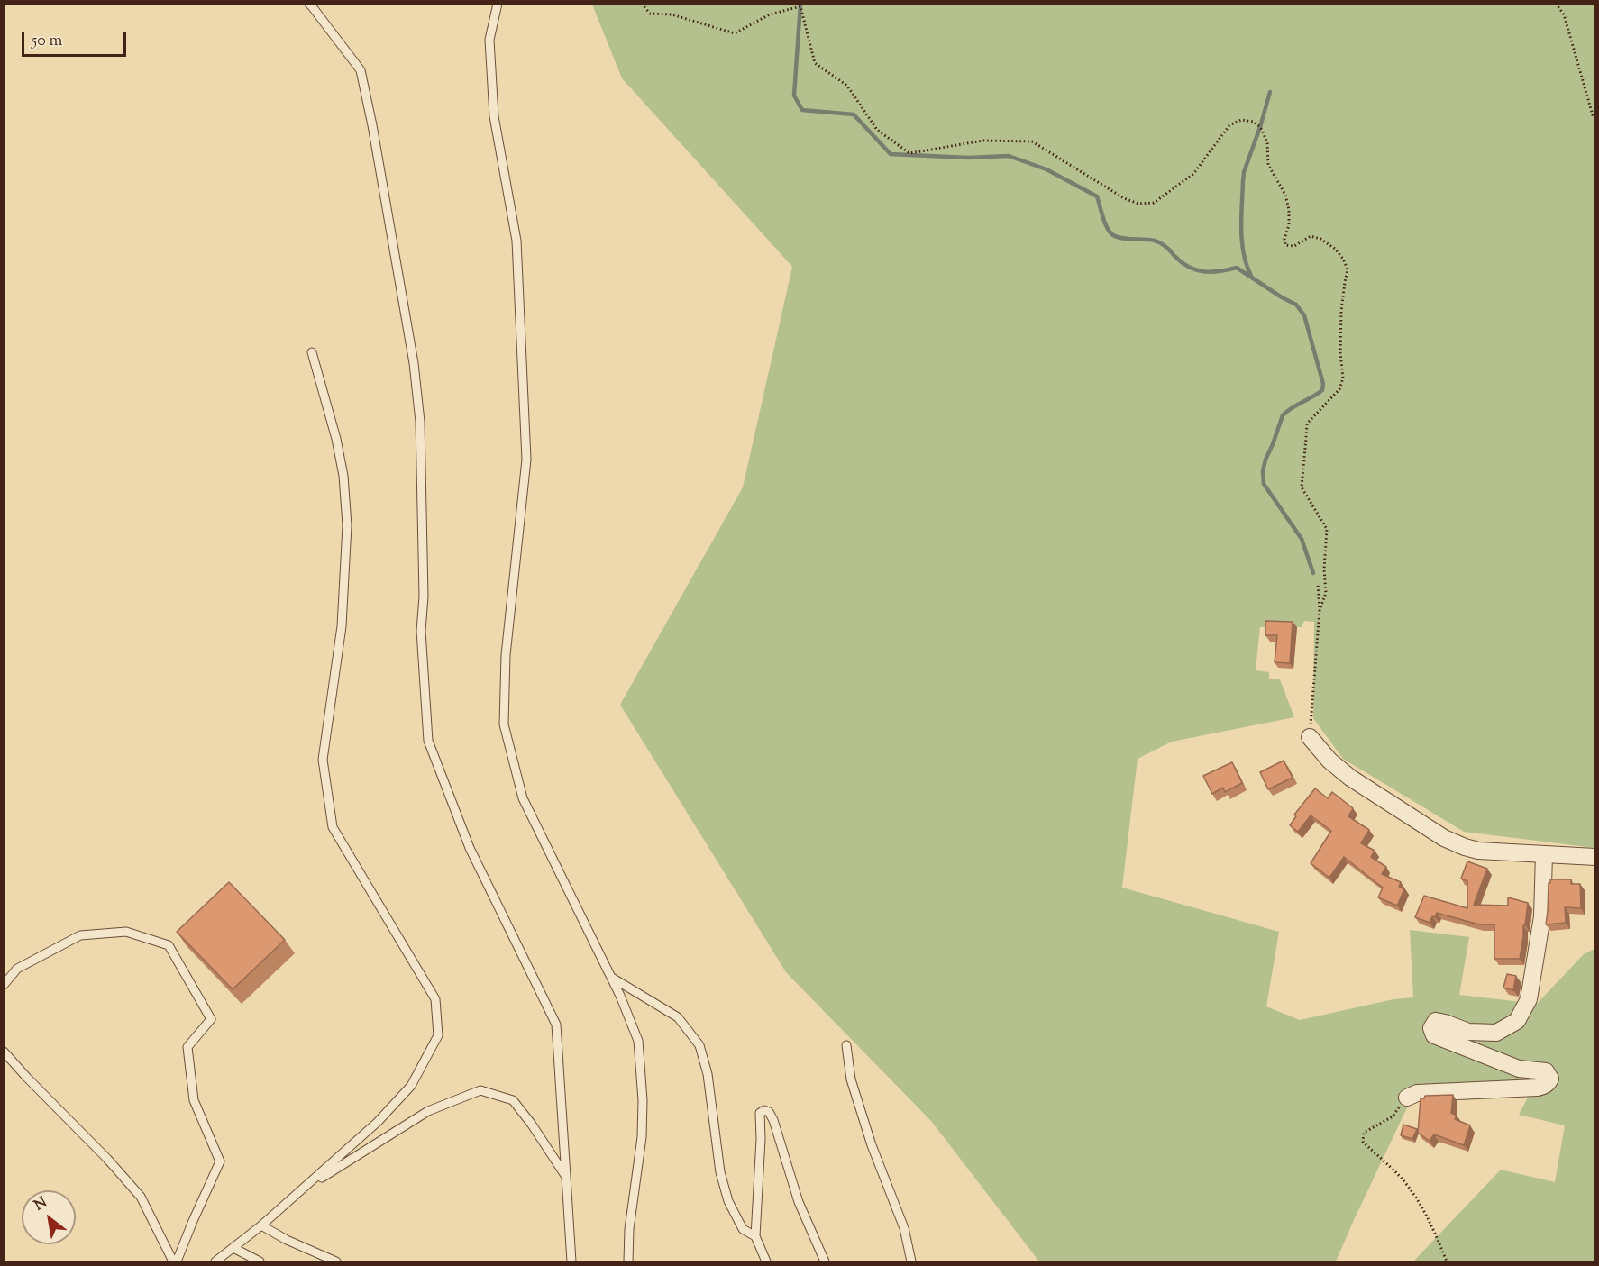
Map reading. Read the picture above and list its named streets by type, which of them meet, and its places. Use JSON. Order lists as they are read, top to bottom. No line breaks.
{"scale_bar":"50 m","north":"top left"}
